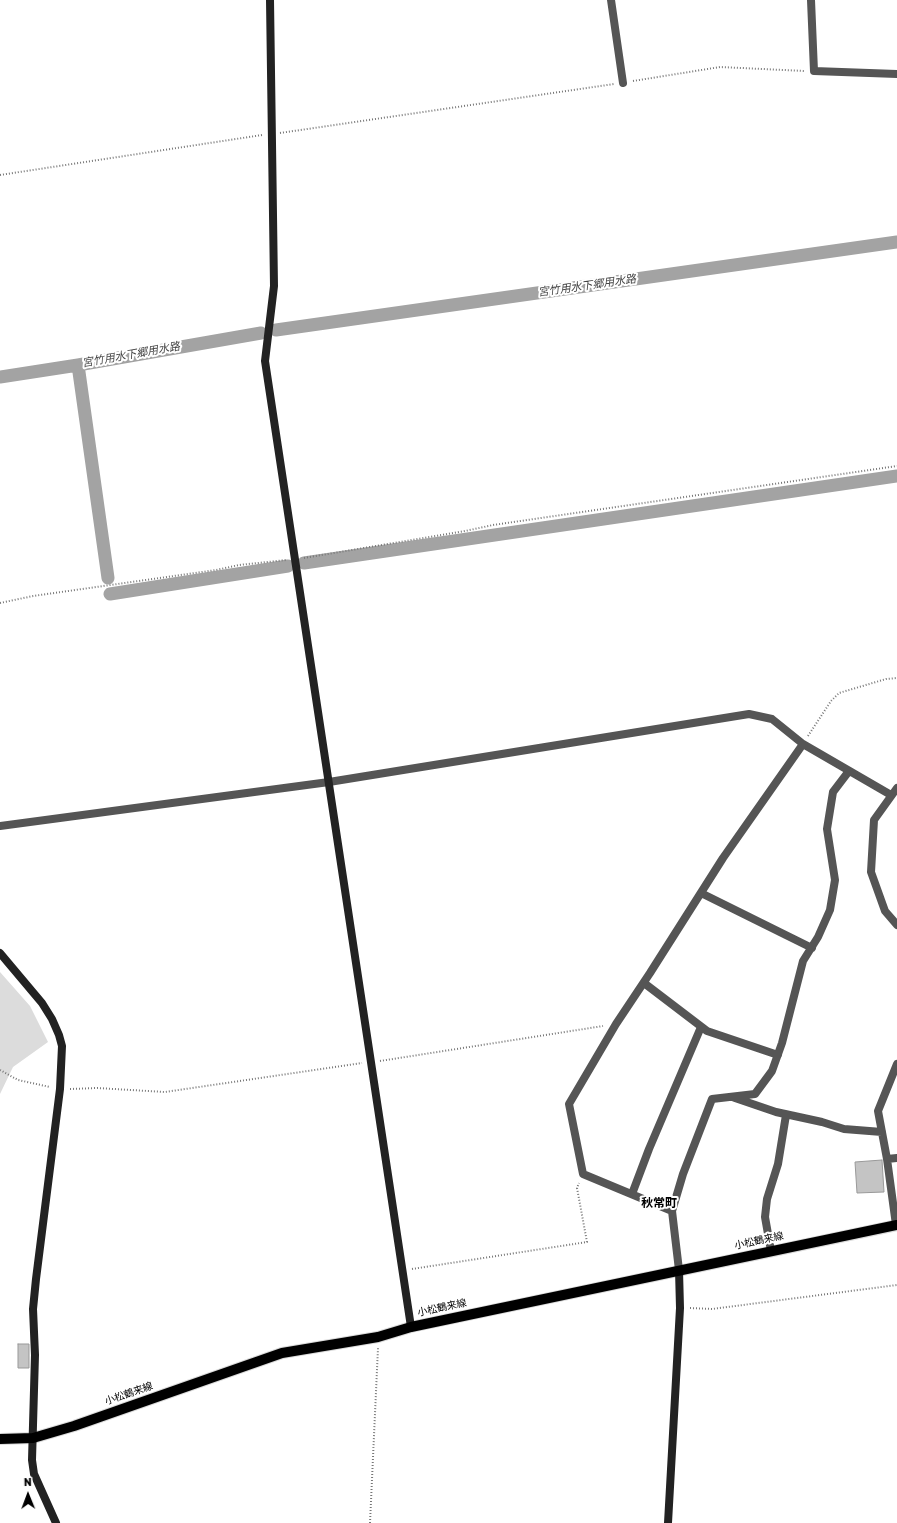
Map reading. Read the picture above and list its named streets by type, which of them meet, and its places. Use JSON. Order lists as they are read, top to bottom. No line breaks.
{"streets":{"main road":["小松鶴来線"]},"districts":["秋常町"],"water":["宮竹用水下郷用水路"],"north":"top"}
